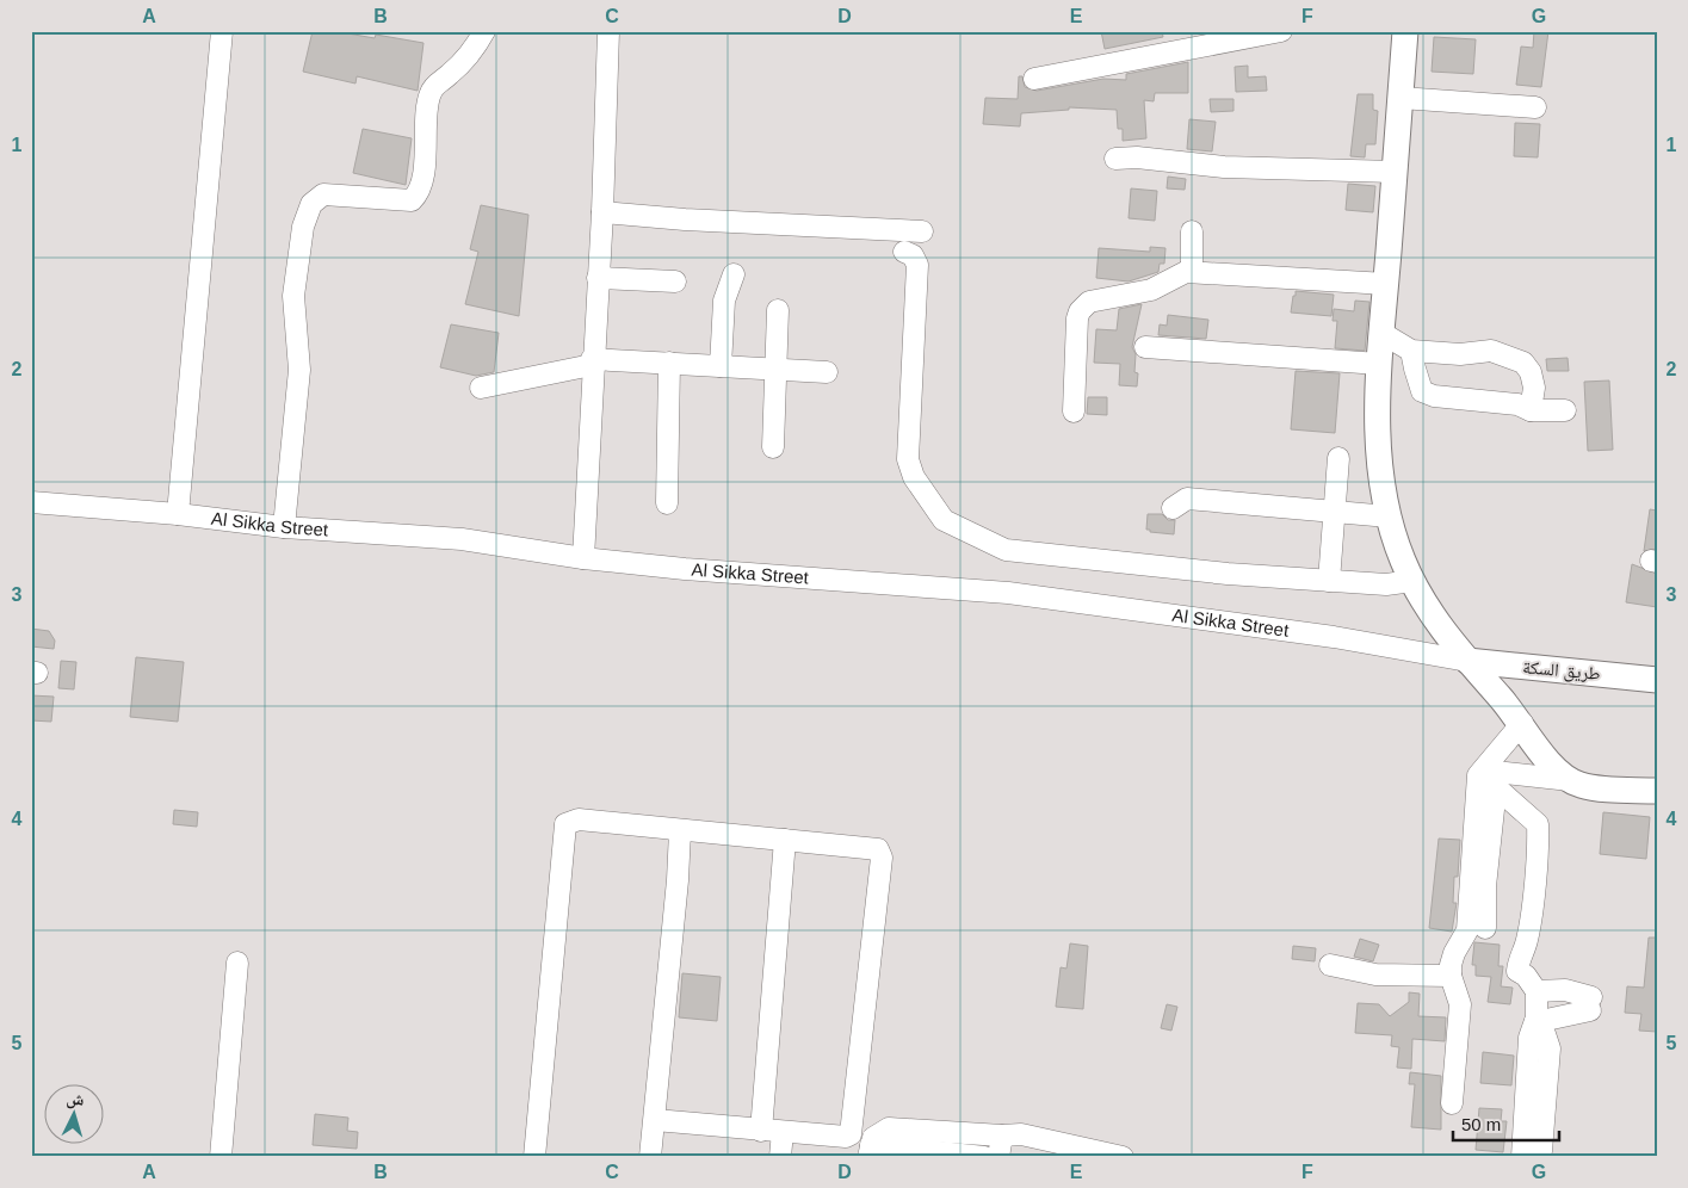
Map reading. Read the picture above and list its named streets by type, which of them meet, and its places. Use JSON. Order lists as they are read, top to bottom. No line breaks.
{"streets":{"main road":["طريق السكة"],"street":["Al Sikka Street"]},"crossings":[["Al Sikka Street","طريق السكة"]],"scale_bar":"50 m","north":"top","grid":{"columns":["A","B","C","D","E","F","G"],"rows":["1","2","3","4","5"]}}
